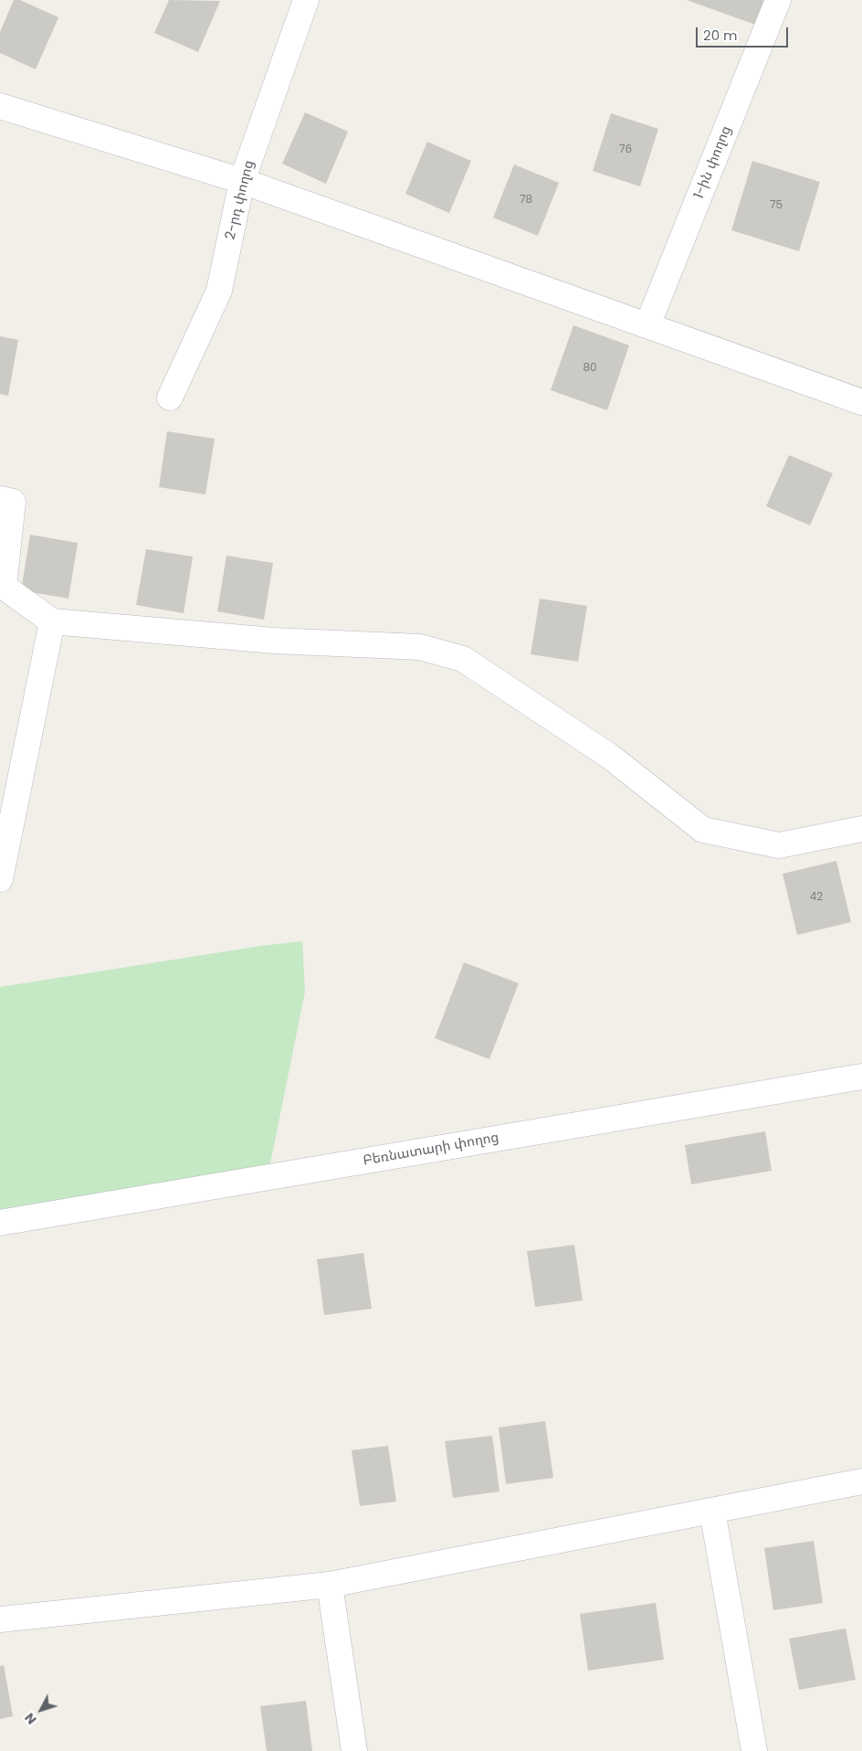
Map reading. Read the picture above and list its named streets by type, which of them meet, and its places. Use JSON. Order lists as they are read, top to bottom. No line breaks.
{"streets":{"street":["1-ին փողոց","2-րդ փողոց","Բեռնատարի փողոց"]},"house_numbers":["76","78","75","80","42"],"scale_bar":"20 m","north":"bottom left"}
